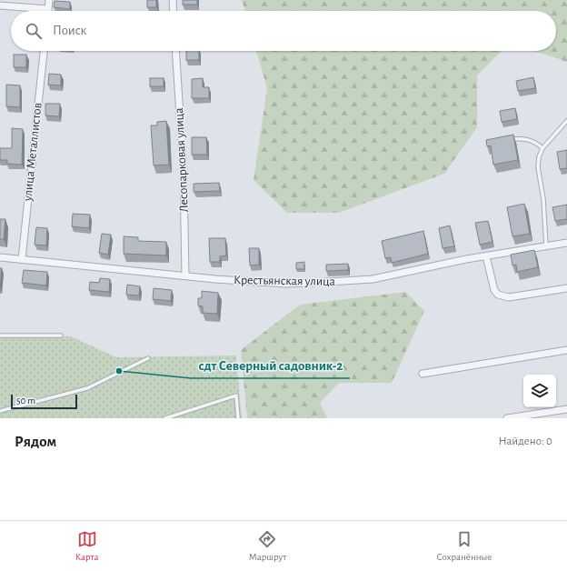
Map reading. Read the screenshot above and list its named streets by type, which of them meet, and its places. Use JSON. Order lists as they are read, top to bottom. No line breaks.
{"streets":{"street":["улица Металлистов","Лесопарковая улица","Крестьянская улица"]},"crossings":[["улица Металлистов","Крестьянская улица"],["Лесопарковая улица","Крестьянская улица"]],"places":["сдт Северный садовник-2"],"scale_bar":"50 m","page":{"search":"Поиск","scale":"50 m","heading":["Рядом","Найдено: 0"],"nav":["Карта","Маршрут","Сохранённые"]}}
